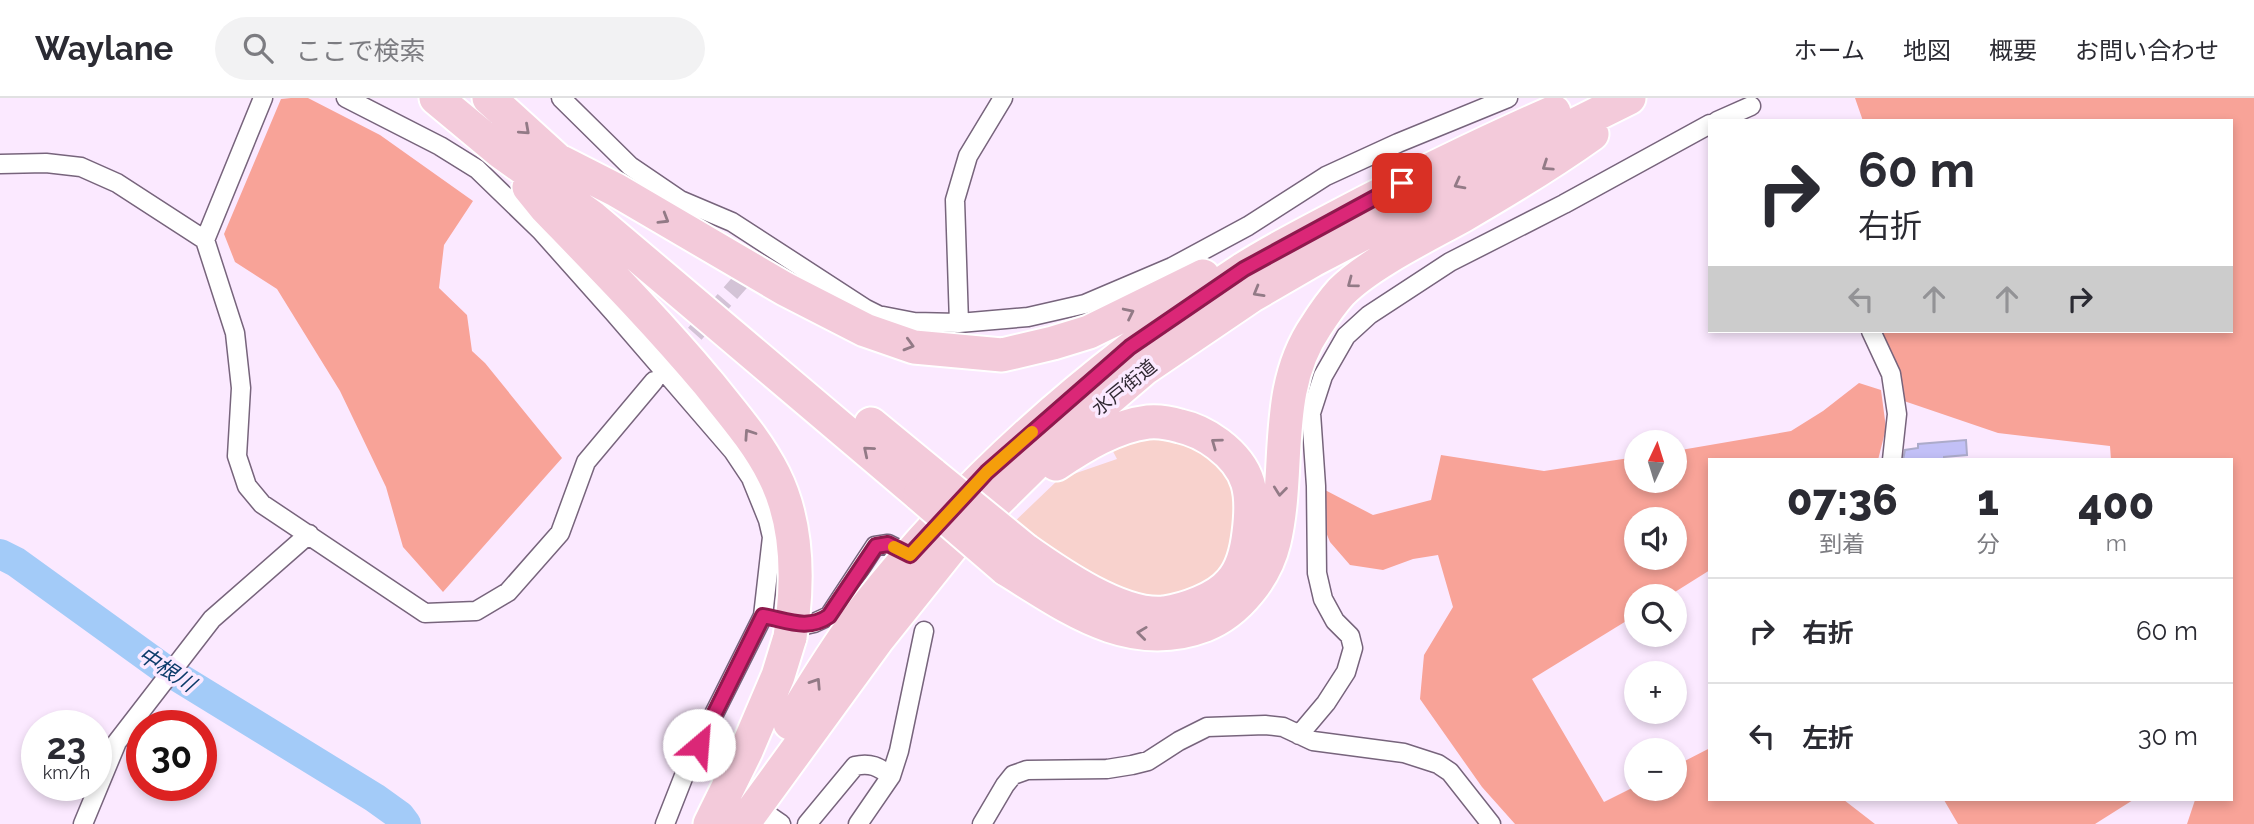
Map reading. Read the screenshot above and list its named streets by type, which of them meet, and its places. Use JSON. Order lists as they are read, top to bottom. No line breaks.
{"streets":{"highway":["水戸街道"]},"water":["中根川"],"north":"top","page":{"header":"Waylane","search":"ここで検索","nav":["ホーム","地図","概要","お問い合わせ"],"turn":["60 m","右折"],"map_buttons":["+","−"],"eta":["07:36","到着","1","分","400","m"],"list":[{"name":"右折","value":"60 m"},{"name":"左折","value":"30 m"}],"speed":"23 km/h","limit":"30"}}
